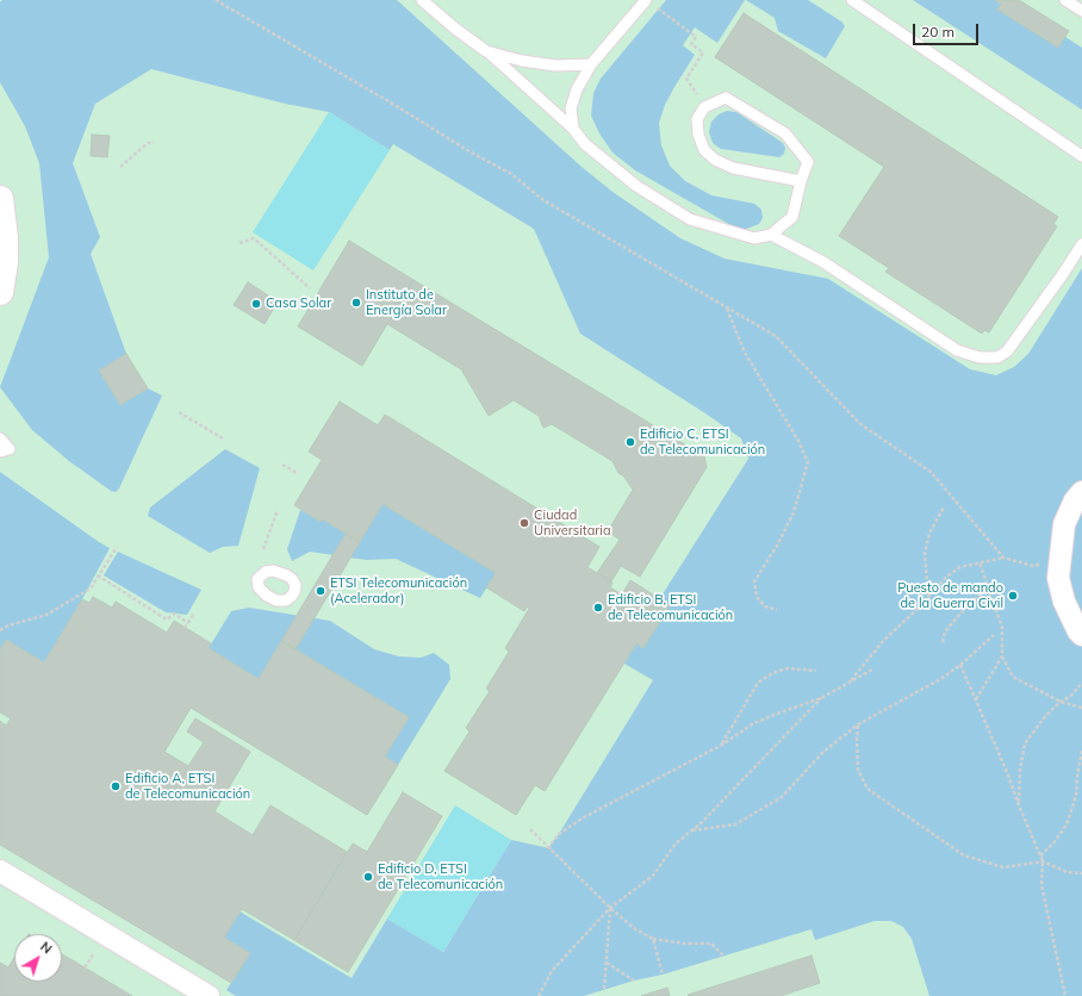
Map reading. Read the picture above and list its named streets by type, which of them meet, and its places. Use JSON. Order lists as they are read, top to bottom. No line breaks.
{"places":["Instituto de Energía Solar","Casa Solar","Edificio C, ETSI de Telecomunicación","Ciudad Universitaria","ETSI Telecomunicación (Acelerador)","Puesto de mando de la Guerra Civil","Edificio B, ETSI de Telecomunicación","Edificio A, ETSI de Telecomunicación","Edificio D, ETSI de Telecomunicación"],"scale_bar":"20 m","north":"top right"}
